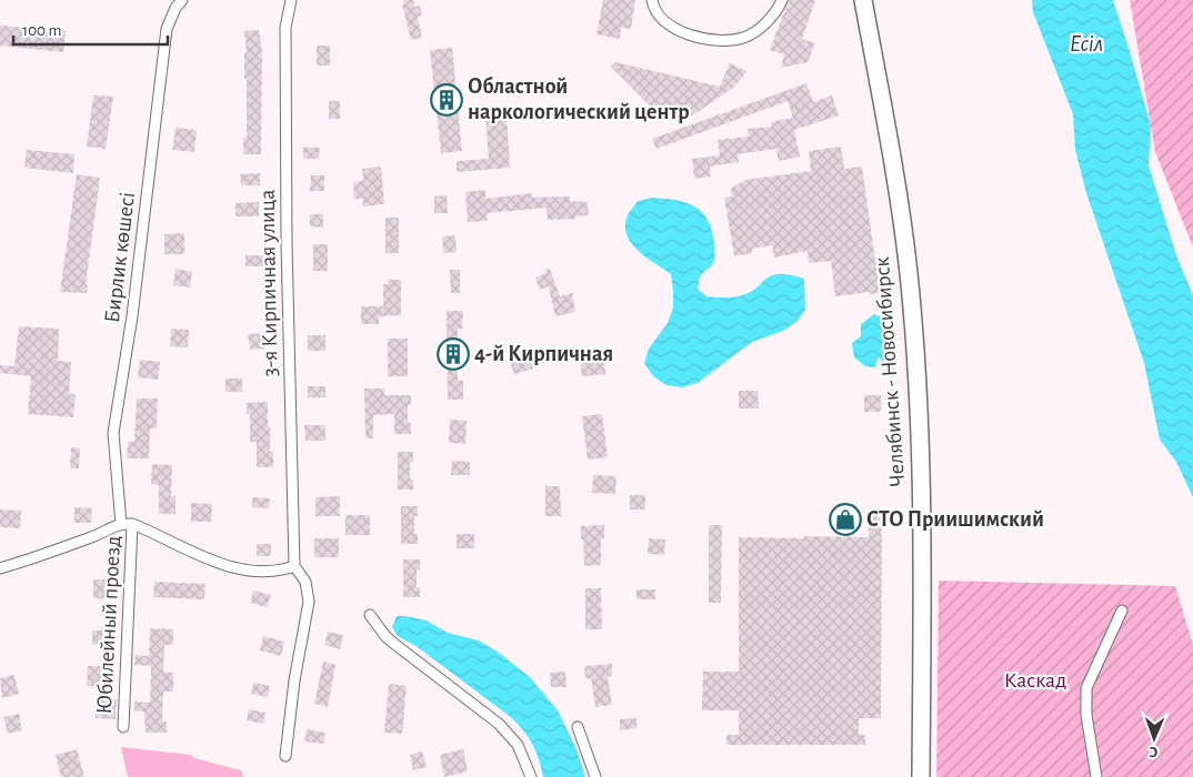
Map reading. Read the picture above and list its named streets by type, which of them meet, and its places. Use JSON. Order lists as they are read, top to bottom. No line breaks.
{"streets":{"highway":["Челябинск - Новосибирск"],"street":["Бирлик көшесі","3-я Кирпичная улица","Юбилейный проезд"]},"water":["Есіл"],"parks":["Каскад"],"places":{"building":["Областной наркологический центр","4-й Кирпичная"],"shop":["СТО Приишимский"]},"scale_bar":"100 m","north":"bottom"}
